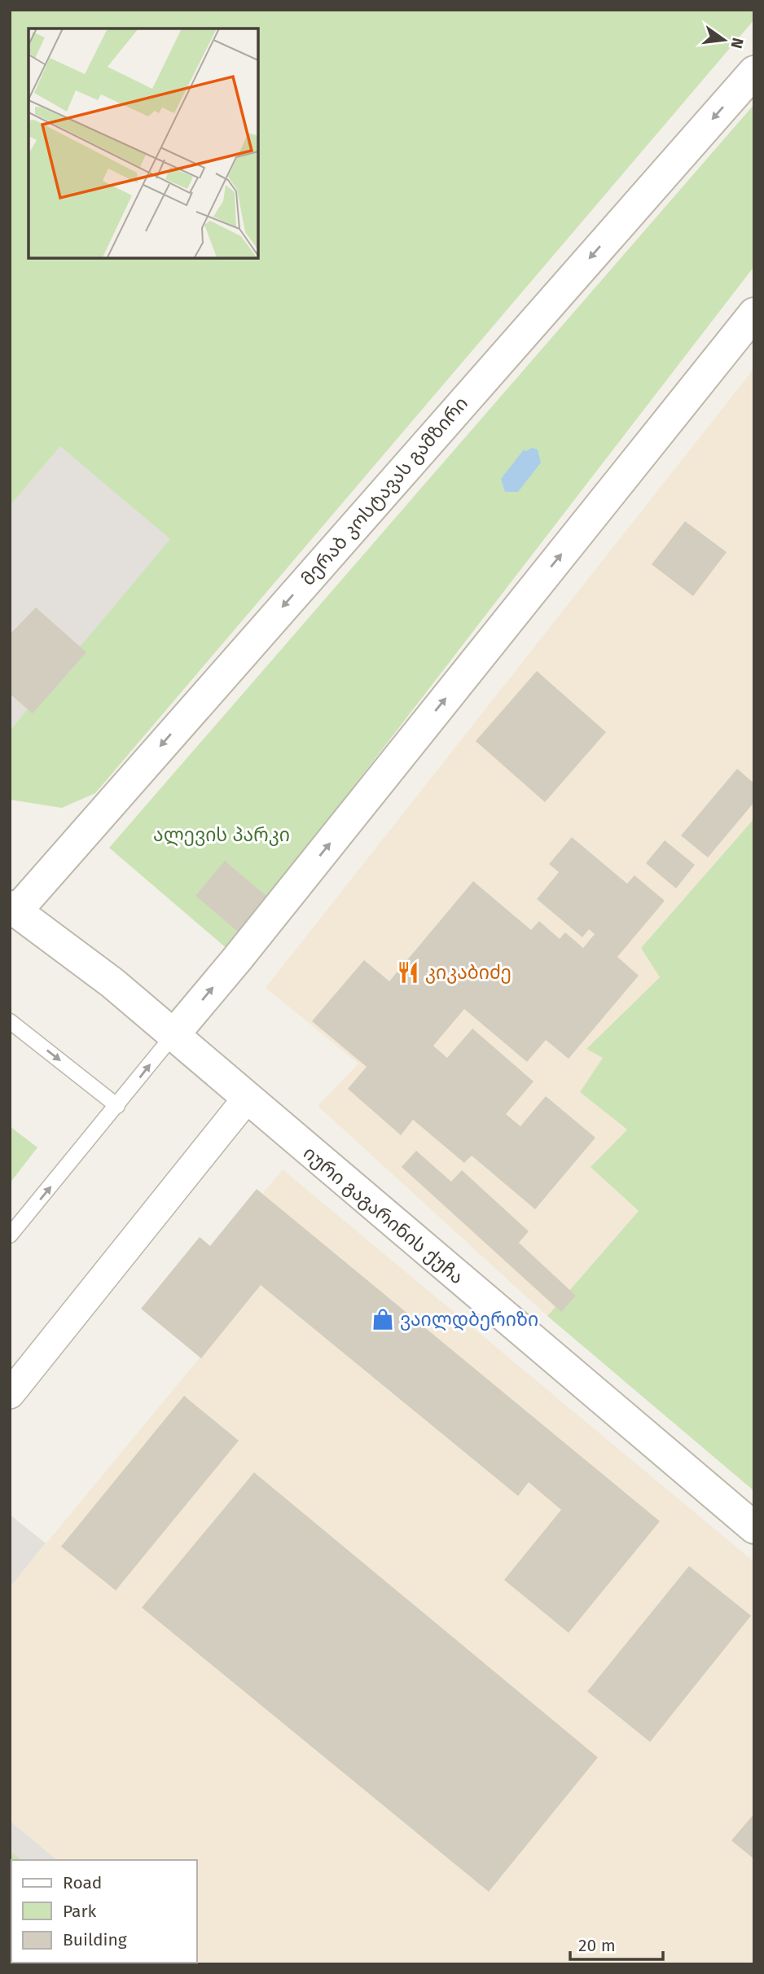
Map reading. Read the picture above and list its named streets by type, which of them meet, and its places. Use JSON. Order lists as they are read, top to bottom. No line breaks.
{"streets":{"street":["მერაბ კოსტავას გამზირი","იური გაგარინის ქუჩა"]},"crossings":[["მერაბ კოსტავას გამზირი","იური გაგარინის ქუჩა"]],"parks":["ალევის პარკი"],"places":{"restaurant":["კიკაბიძე"],"shop":["ვაილდბერიზი"]},"legend":["Road","Park","Building"],"scale_bar":"20 m","north":"right"}
